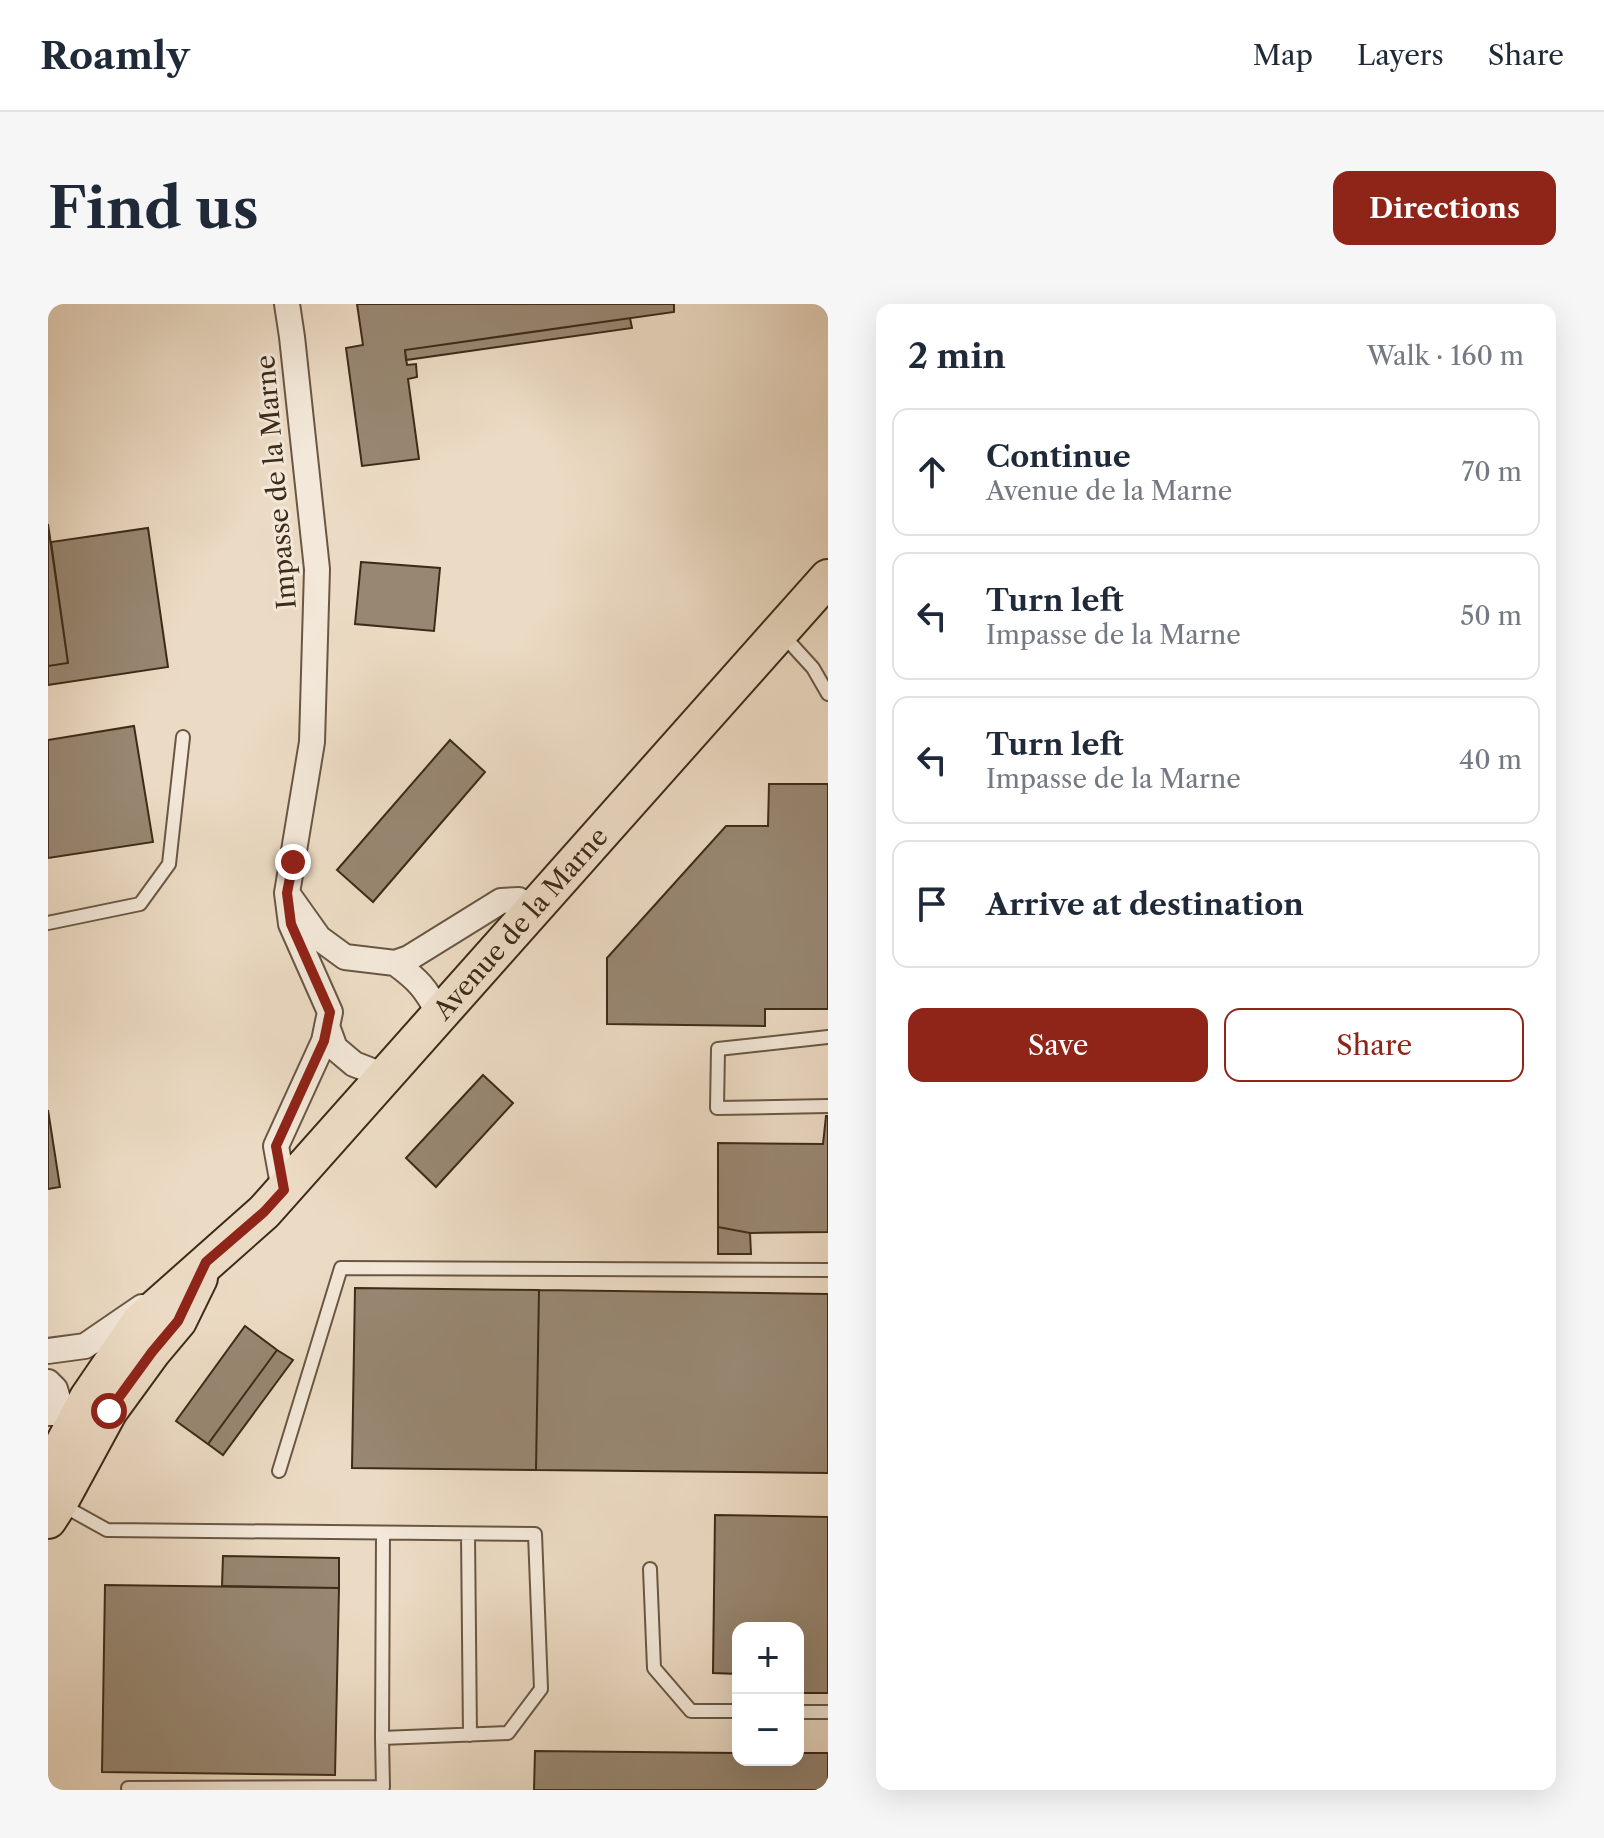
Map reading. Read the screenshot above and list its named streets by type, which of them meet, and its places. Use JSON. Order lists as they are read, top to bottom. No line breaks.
{"streets":{"main road":["Avenue de la Marne"],"street":["Impasse de la Marne"]},"crossings":[["Impasse de la Marne","Avenue de la Marne"]],"page":{"header":"Roamly","nav":["Map","Layers","Share"],"buttons":["Directions",["Save","Share"]],"title":"Find us","heading":["2 min","Walk · 160 m"],"list":[["Continue","Avenue de la Marne","70 m"],["Turn left","Impasse de la Marne","50 m"],["Turn left","Impasse de la Marne","40 m"],"Arrive at destination"],"map_buttons":["+","−"]}}
